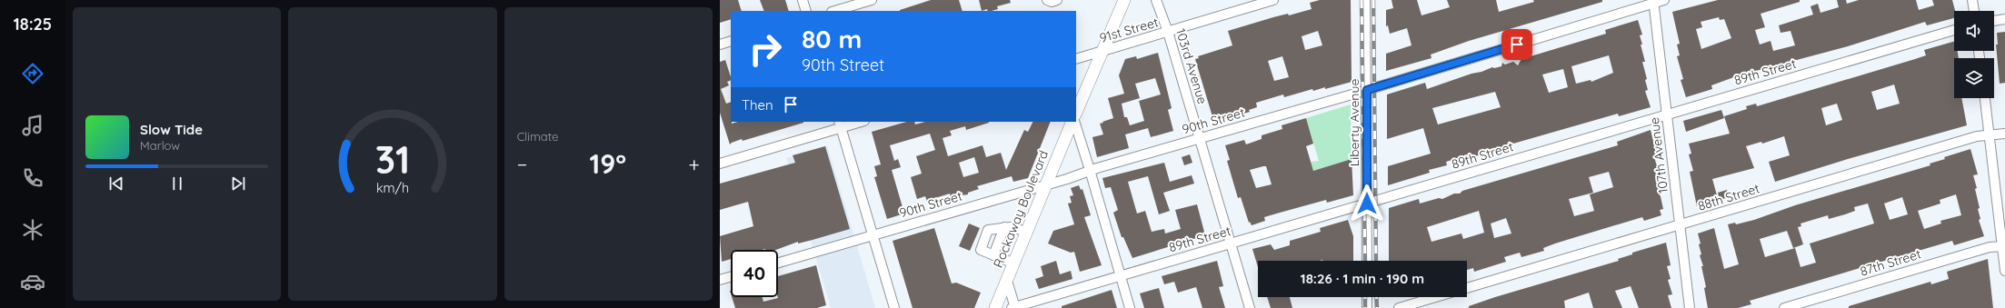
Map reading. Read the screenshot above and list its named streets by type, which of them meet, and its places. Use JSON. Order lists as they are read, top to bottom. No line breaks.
{"streets":{"main road":["Rockaway Boulevard"],"street":["91st Street","103rd Avenue","89th Street","90th Street","Liberty Avenue","107th Avenue","88th Street","87th Street"]},"crossings":[["91st Street","103rd Avenue"],["103rd Avenue","89th Street"],["103rd Avenue","90th Street"],["89th Street","Liberty Avenue"],["89th Street","107th Avenue"],["90th Street","Liberty Avenue"],["90th Street","107th Avenue"],["90th Street","Rockaway Boulevard"],["107th Avenue","88th Street"]],"page":{"tabs":"18:25","tile":"Climate","turn":["80 m","90th Street"],"then":"Then","song":["Slow Tide","Marlow"],"heat":["−","19°","+"],"limit":"40","trip":"18:26 · 1 min · 190 m","gauge":["31","km/h"]}}
